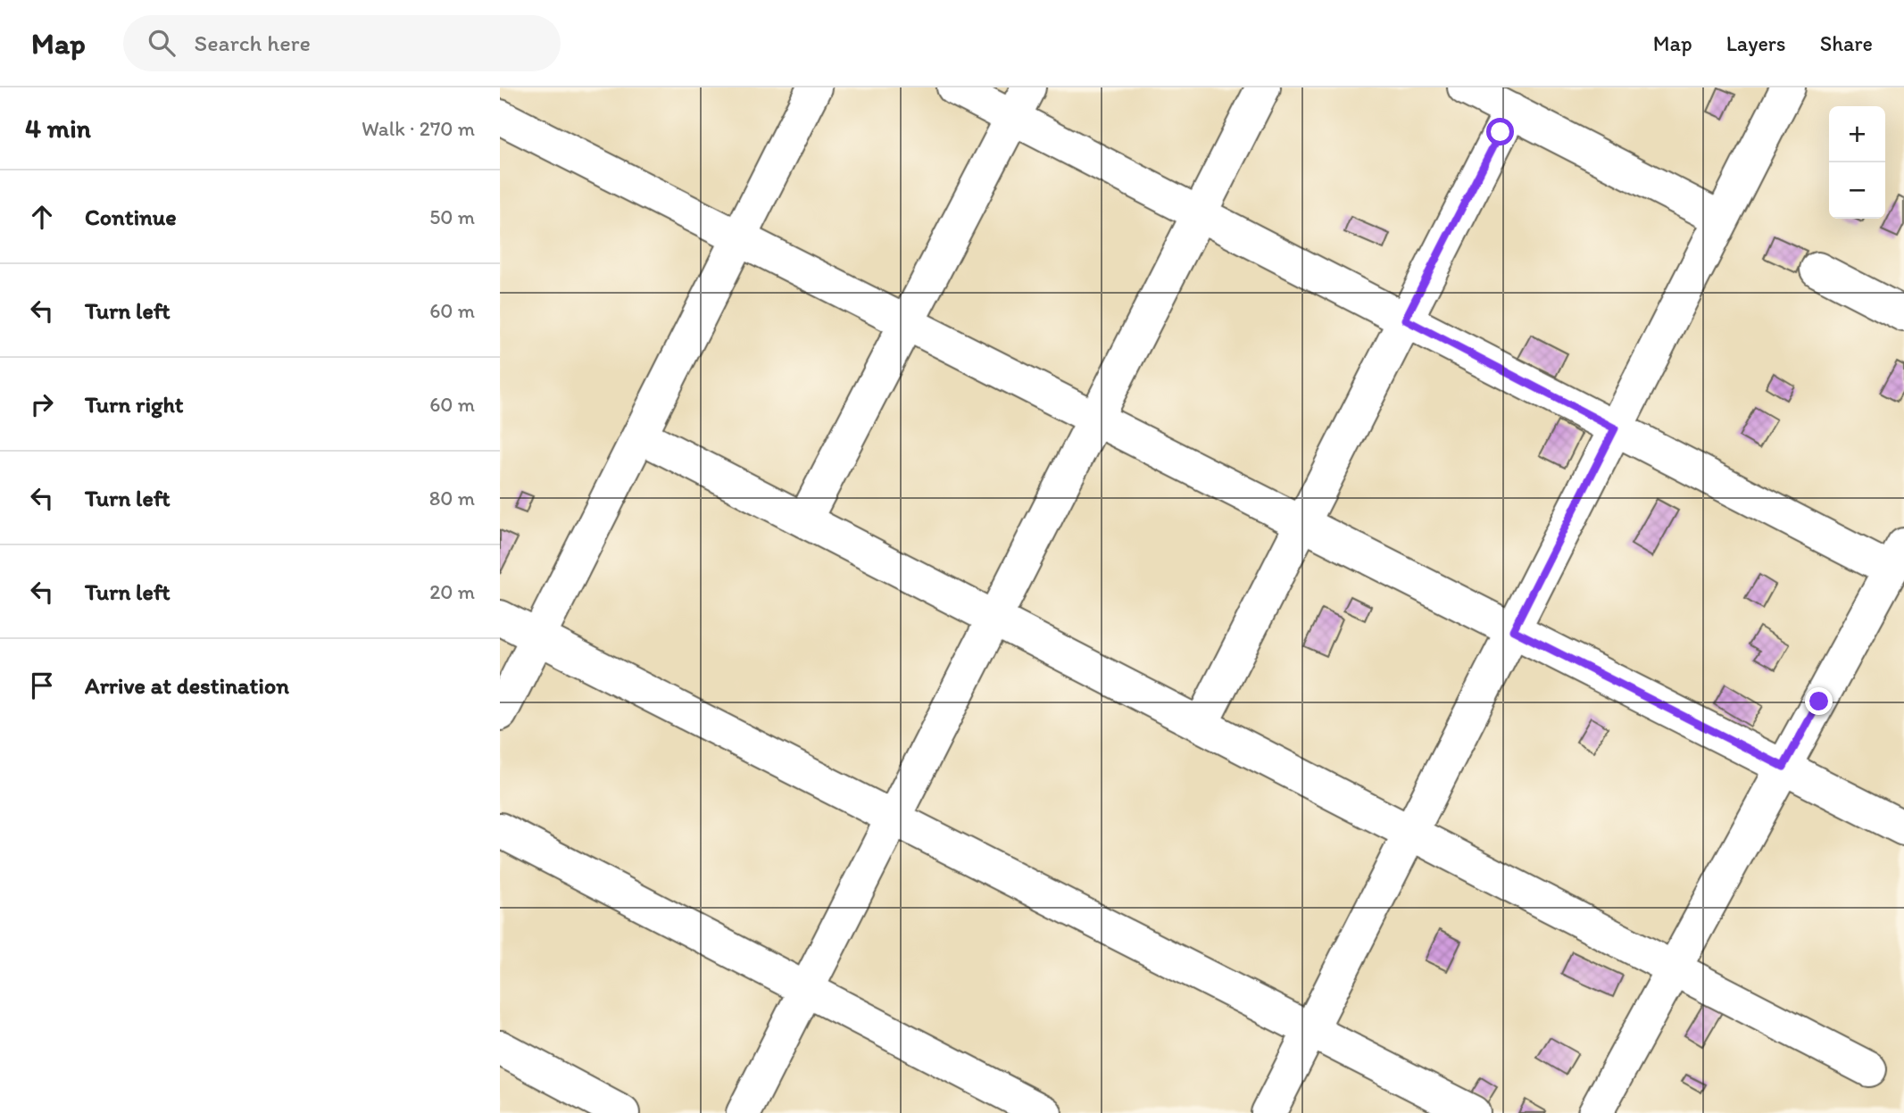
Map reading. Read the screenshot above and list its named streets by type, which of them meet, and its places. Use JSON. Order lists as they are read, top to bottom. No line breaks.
{"page":{"header":"Map","search":"Search here","nav":["Map","Layers","Share"],"heading":["4 min","Walk · 270 m"],"map_buttons":["+","−"],"list":[["Continue","50 m"],["Turn left","60 m"],["Turn right","60 m"],["Turn left","80 m"],["Turn left","20 m"],"Arrive at destination"]}}
